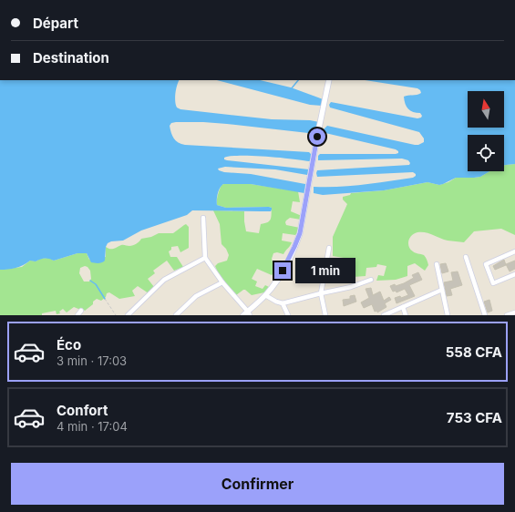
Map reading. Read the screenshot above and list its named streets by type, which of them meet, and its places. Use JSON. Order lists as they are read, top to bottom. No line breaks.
{"north":"top","page":{"banner":["Départ","Destination"],"bubble":"1 min","list":[{"name":"Éco","note":"3 min · 17:03","value":"558 CFA"},{"name":"Confort","note":"4 min · 17:04","value":"753 CFA"}],"buttons":"Confirmer"}}
